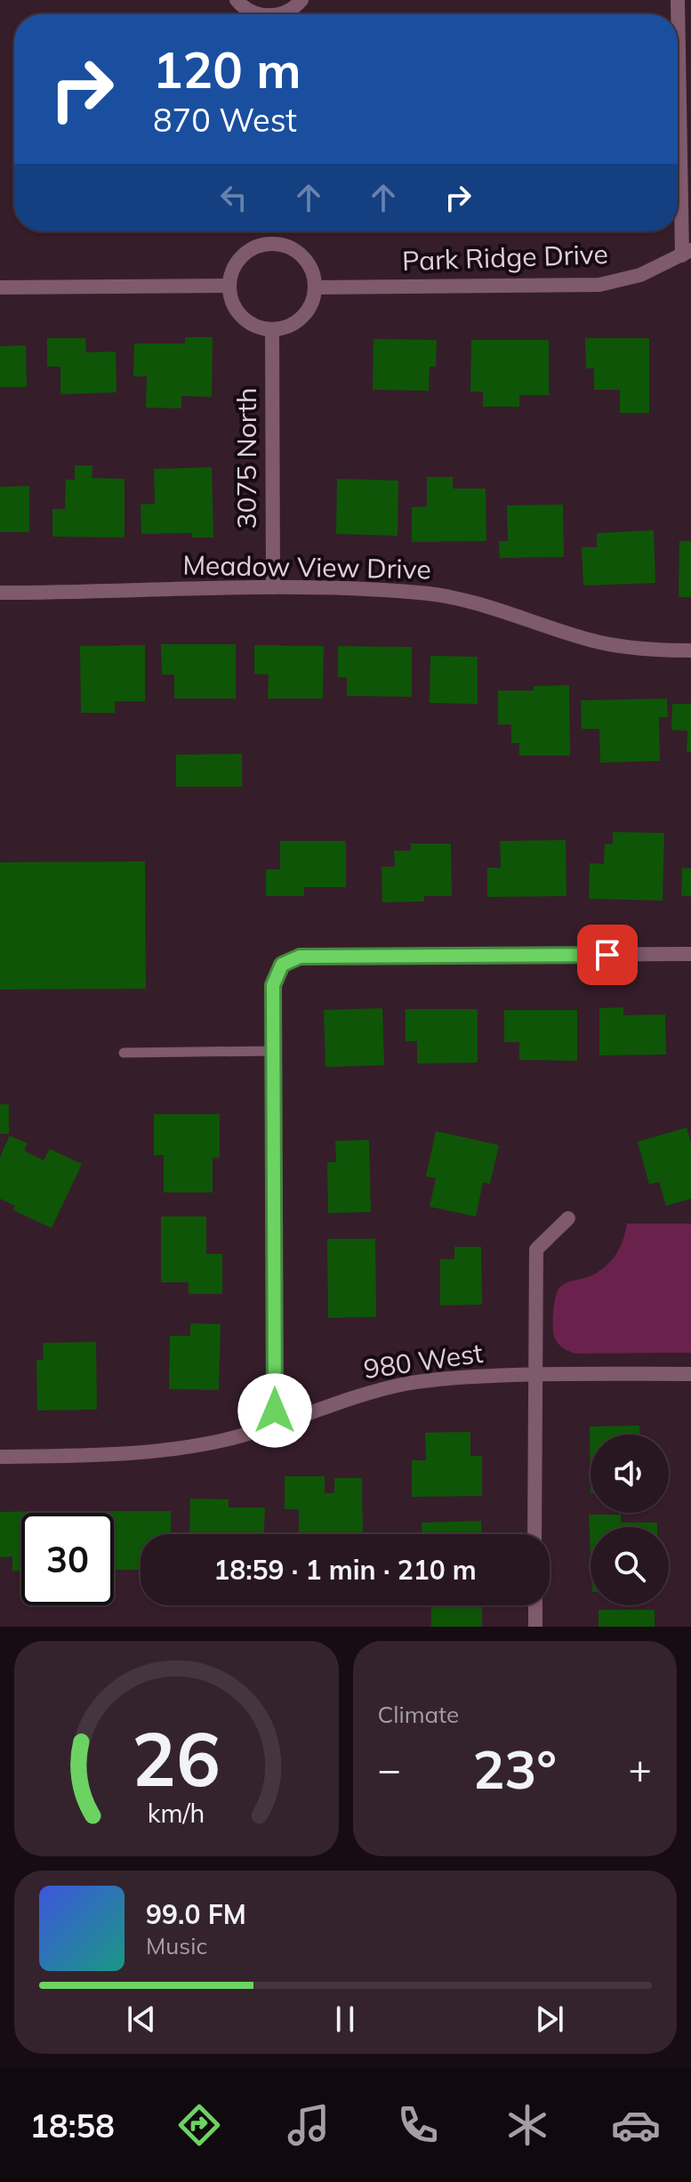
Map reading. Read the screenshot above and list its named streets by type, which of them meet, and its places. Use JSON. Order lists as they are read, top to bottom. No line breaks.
{"streets":{"street":["Park Ridge Drive","3075 North","Meadow View Drive","980 West"]},"crossings":[["Park Ridge Drive","3075 North"],["3075 North","Meadow View Drive"]],"page":{"turn":["120 m","870 West"],"limit":"30","trip":"18:59 · 1 min · 210 m","tile":"Climate","heat":["−","23°","+"],"song":["99.0 FM","Music"],"tabs":"18:58","gauge":["26","km/h"]}}
